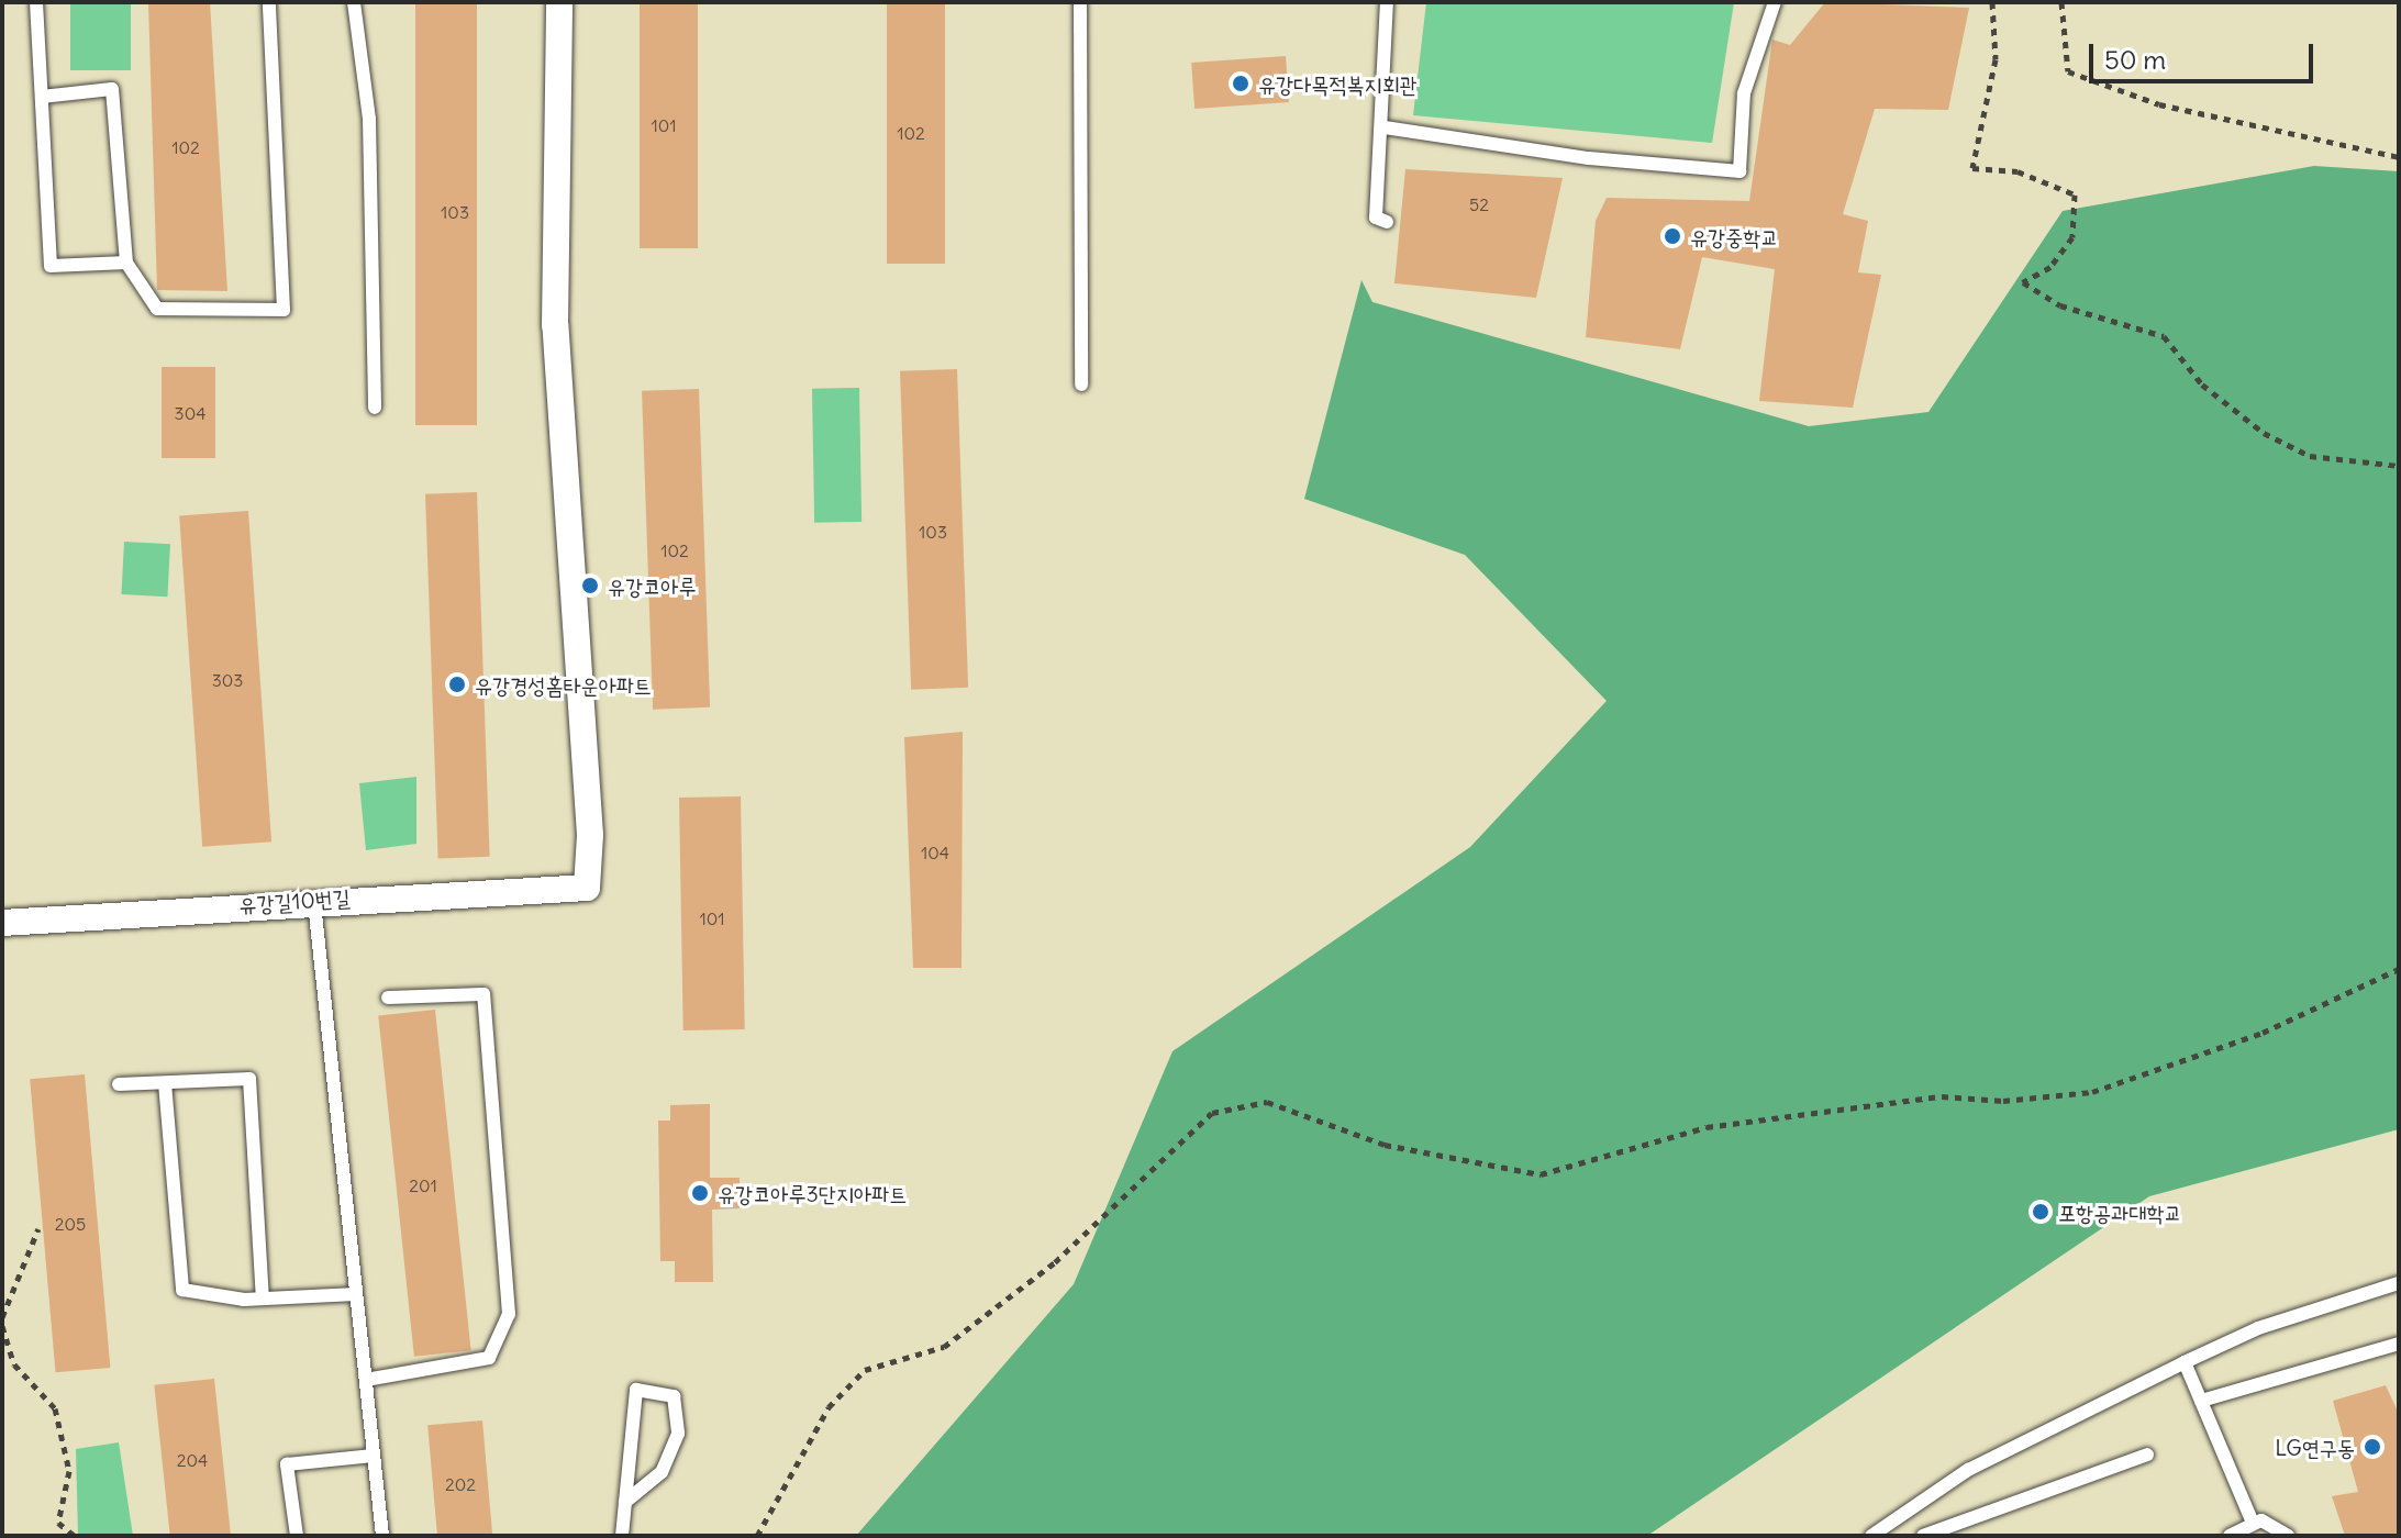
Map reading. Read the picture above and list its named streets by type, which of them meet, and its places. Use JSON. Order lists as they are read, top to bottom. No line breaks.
{"streets":{"street":["유강길10번길"]},"places":["유강다목적복지회관","유강중학교","유강코아루","유강경성홈타운아파트","유강코아루3단지아파트","포항공과대학교","LG연구동"],"house_numbers":["101","102","102","52","103","304","103","102","303","104","101","201","205","204","202"],"scale_bar":"50 m"}
